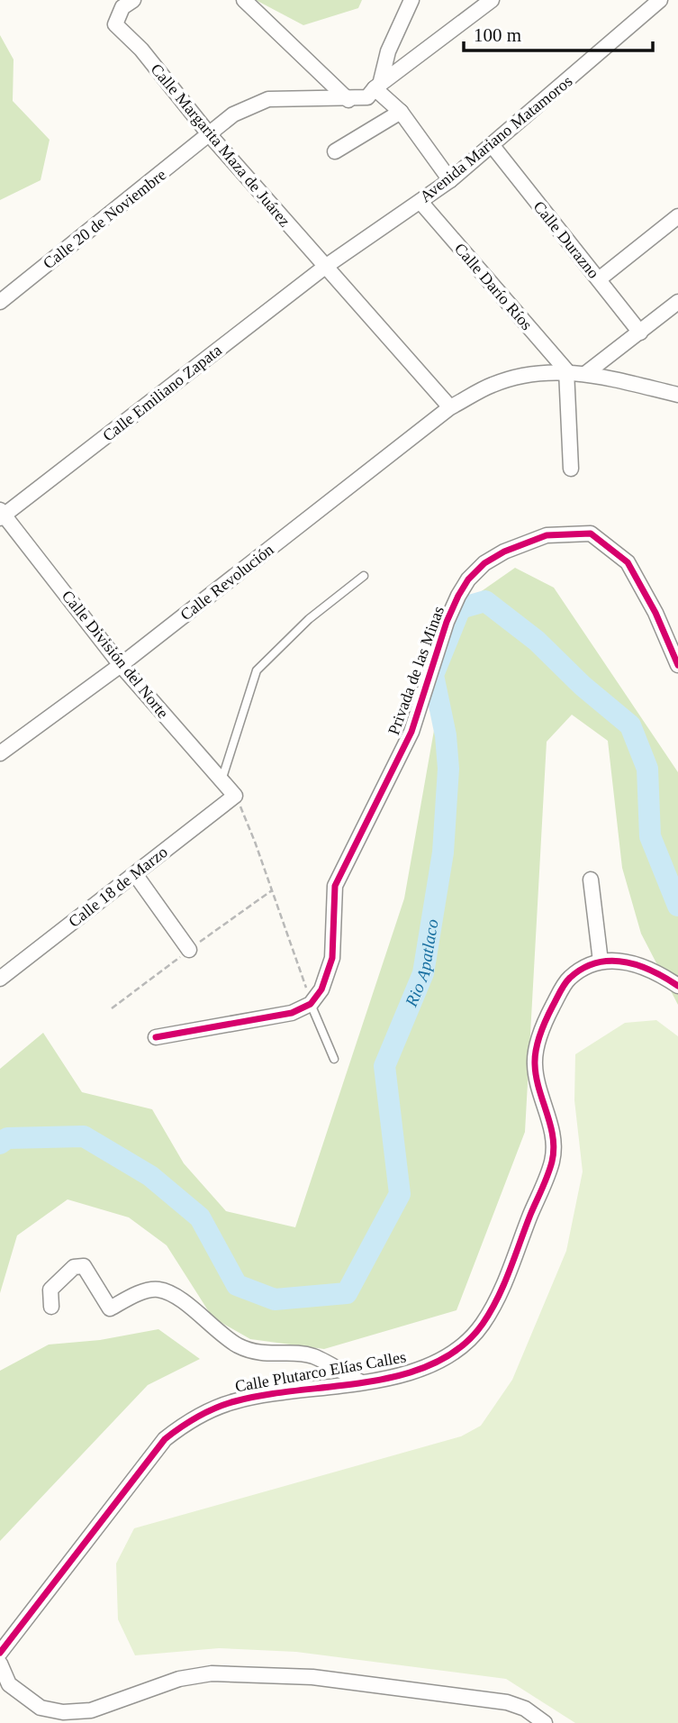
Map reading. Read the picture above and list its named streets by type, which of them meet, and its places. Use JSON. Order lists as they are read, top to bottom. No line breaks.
{"streets":{"street":["Avenida Mariano Matamoros","Calle Margarita Maza de Juárez","Calle 20 de Noviembre","Calle Durazno","Calle Darío Ríos","Calle Emiliano Zapata","Calle Revolución","Calle División del Norte","Privada de las Minas","Calle 18 de Marzo","Calle Plutarco Elías Calles"]},"crossings":[["Avenida Mariano Matamoros","Calle Margarita Maza de Juárez"],["Avenida Mariano Matamoros","Calle Durazno"],["Avenida Mariano Matamoros","Calle Darío Ríos"],["Avenida Mariano Matamoros","Calle Emiliano Zapata"],["Calle Margarita Maza de Juárez","Calle 20 de Noviembre"],["Calle Margarita Maza de Juárez","Calle Emiliano Zapata"],["Calle Margarita Maza de Juárez","Calle Revolución"],["Calle Emiliano Zapata","Calle División del Norte"],["Calle Revolución","Calle División del Norte"],["Calle División del Norte","Calle 18 de Marzo"]],"water":["Rio Apatlaco"],"scale_bar":"100 m"}
